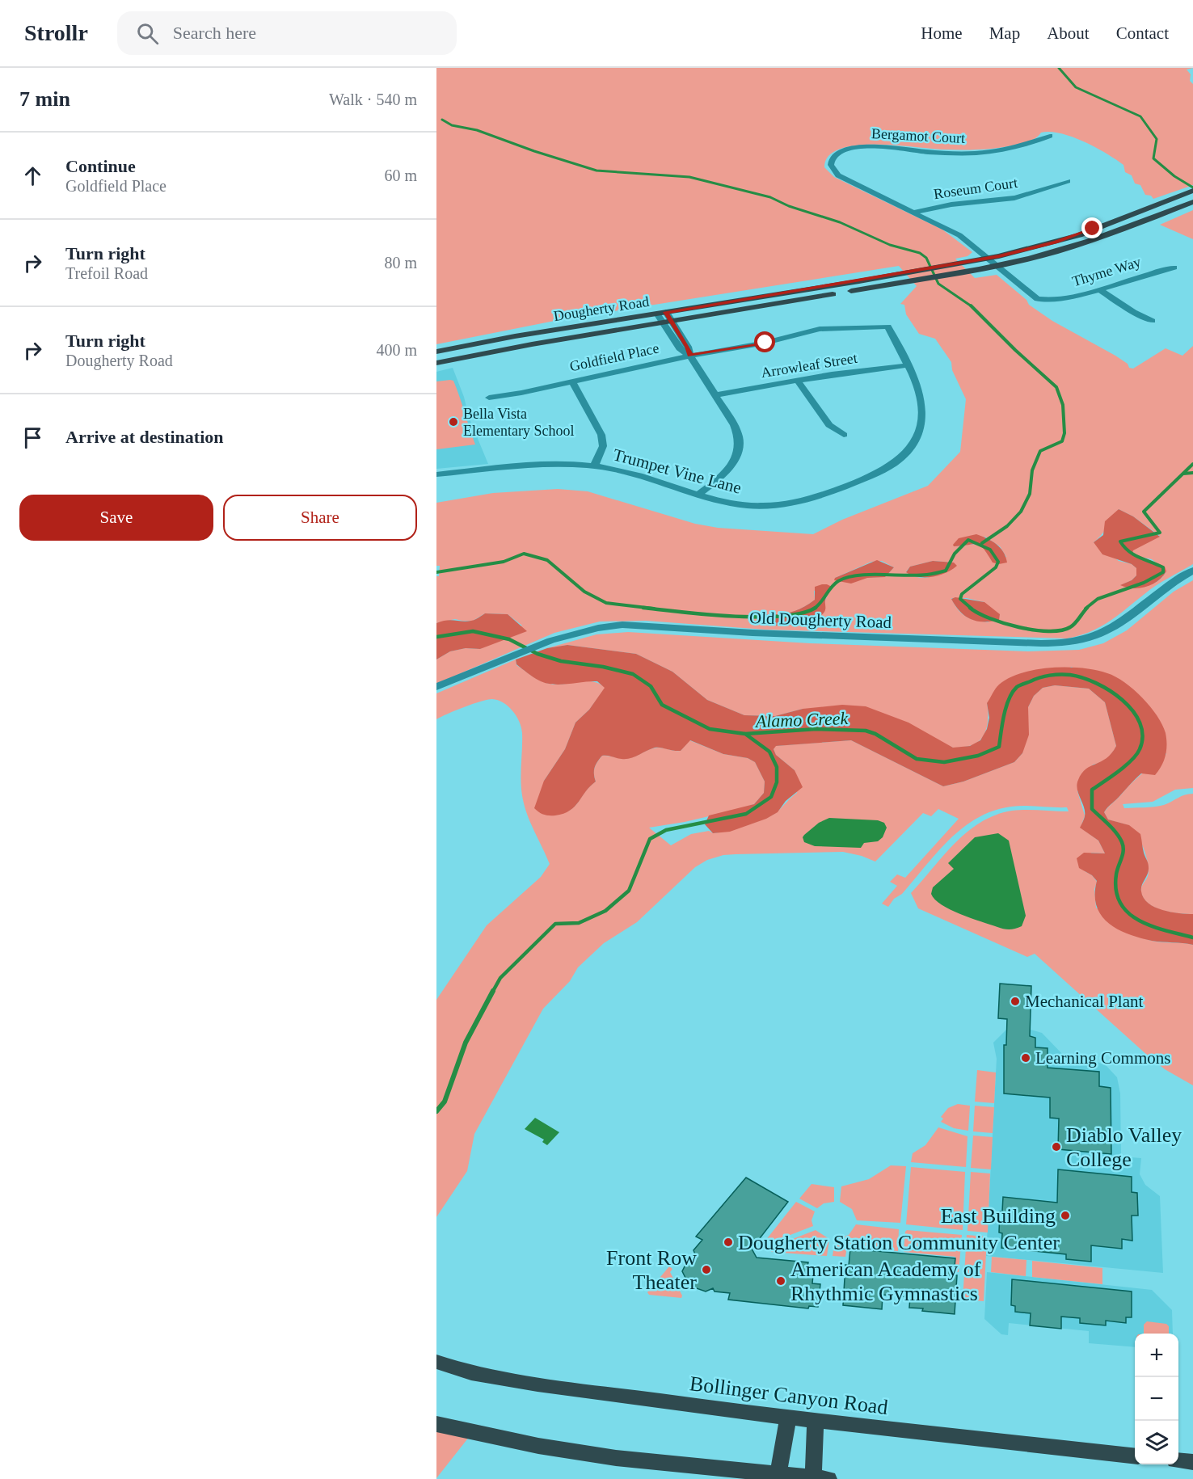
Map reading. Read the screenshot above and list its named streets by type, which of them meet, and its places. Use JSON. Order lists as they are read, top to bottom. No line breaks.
{"streets":{"main road":["Dougherty Road","Bollinger Canyon Road"],"street":["Bergamot Court","Roseum Court","Thyme Way","Goldfield Place","Arrowleaf Street","Trumpet Vine Lane","Old Dougherty Road"]},"crossings":[["Bergamot Court","Roseum Court"],["Thyme Way","Dougherty Road"],["Goldfield Place","Trumpet Vine Lane"],["Arrowleaf Street","Trumpet Vine Lane"]],"water":["Alamo Creek"],"places":["Bella Vista Elementary School","Mechanical Plant","Learning Commons","Diablo Valley College","East Building","Dougherty Station Community Center","Front Row Theater","American Academy of Rhythmic Gymnastics"],"page":{"header":"Strollr","search":"Search here","nav":["Home","Map","About","Contact"],"heading":["7 min","Walk · 540 m"],"list":[["Continue","Goldfield Place","60 m"],["Turn right","Trefoil Road","80 m"],["Turn right","Dougherty Road","400 m"],"Arrive at destination"],"buttons":["Save","Share"],"map_buttons":["+","−"]}}
